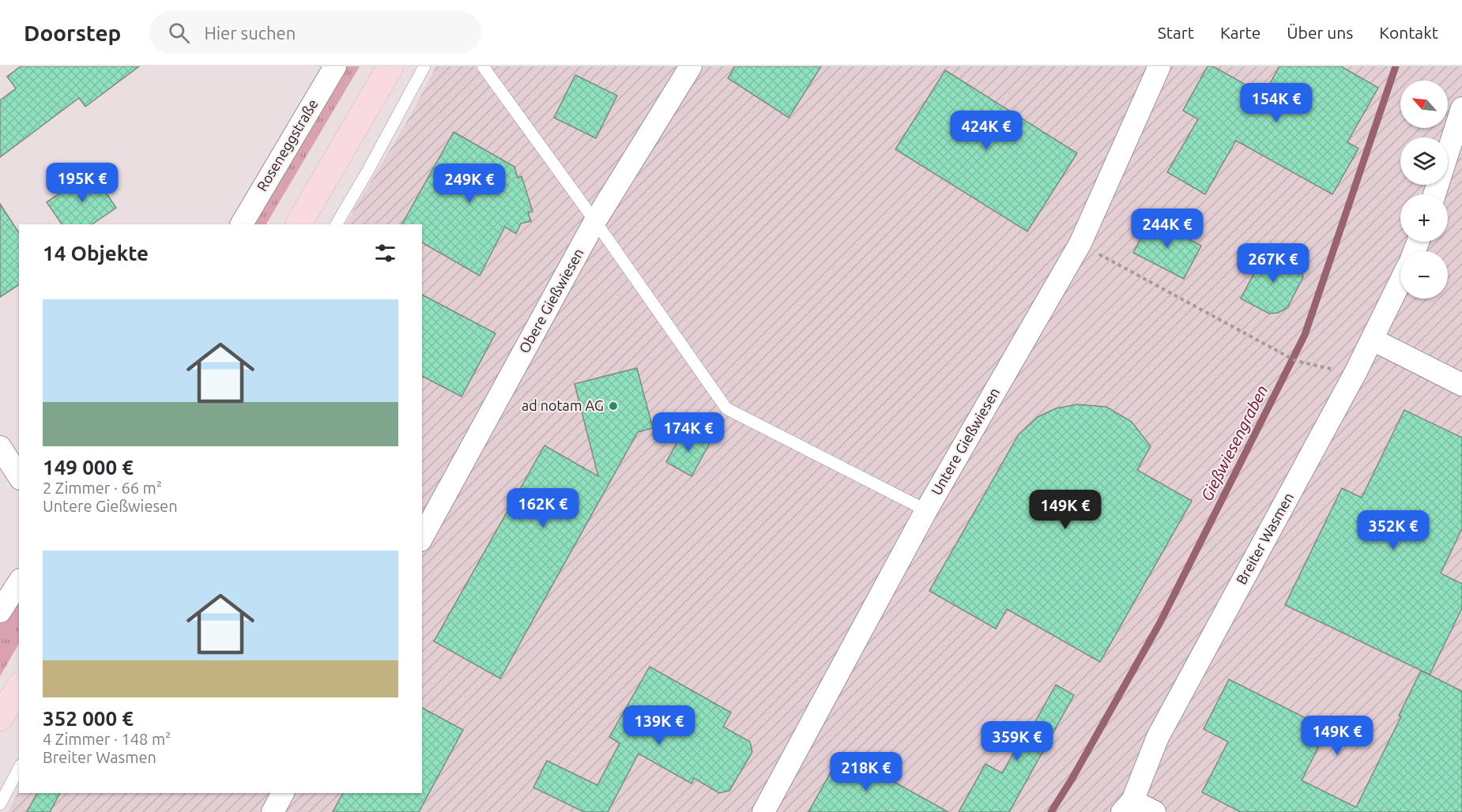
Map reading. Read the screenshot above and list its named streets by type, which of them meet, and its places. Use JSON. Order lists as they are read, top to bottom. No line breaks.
{"streets":{"street":["Roseneggstraße","Obere Gießwiesen","Untere Gießwiesen","Breiter Wasmen"]},"water":["Gießwiesengraben"],"places":["ad notam AG"],"north":"top left","page":{"header":"Doorstep","search":"Hier suchen","nav":["Start","Karte","Über uns","Kontakt"],"map_buttons":["+","−"],"price":["154K €","424K €","195K €","249K €","244K €","267K €","174K €","162K €","149K €","352K €","139K €","149K €","359K €","218K €"],"heading":"14 Objekte","list":[{"name":"149 000 €","note":"2 Zimmer · 66 m² · Untere Gießwiesen"},{"name":"352 000 €","note":"4 Zimmer · 148 m² · Breiter Wasmen"}]}}
